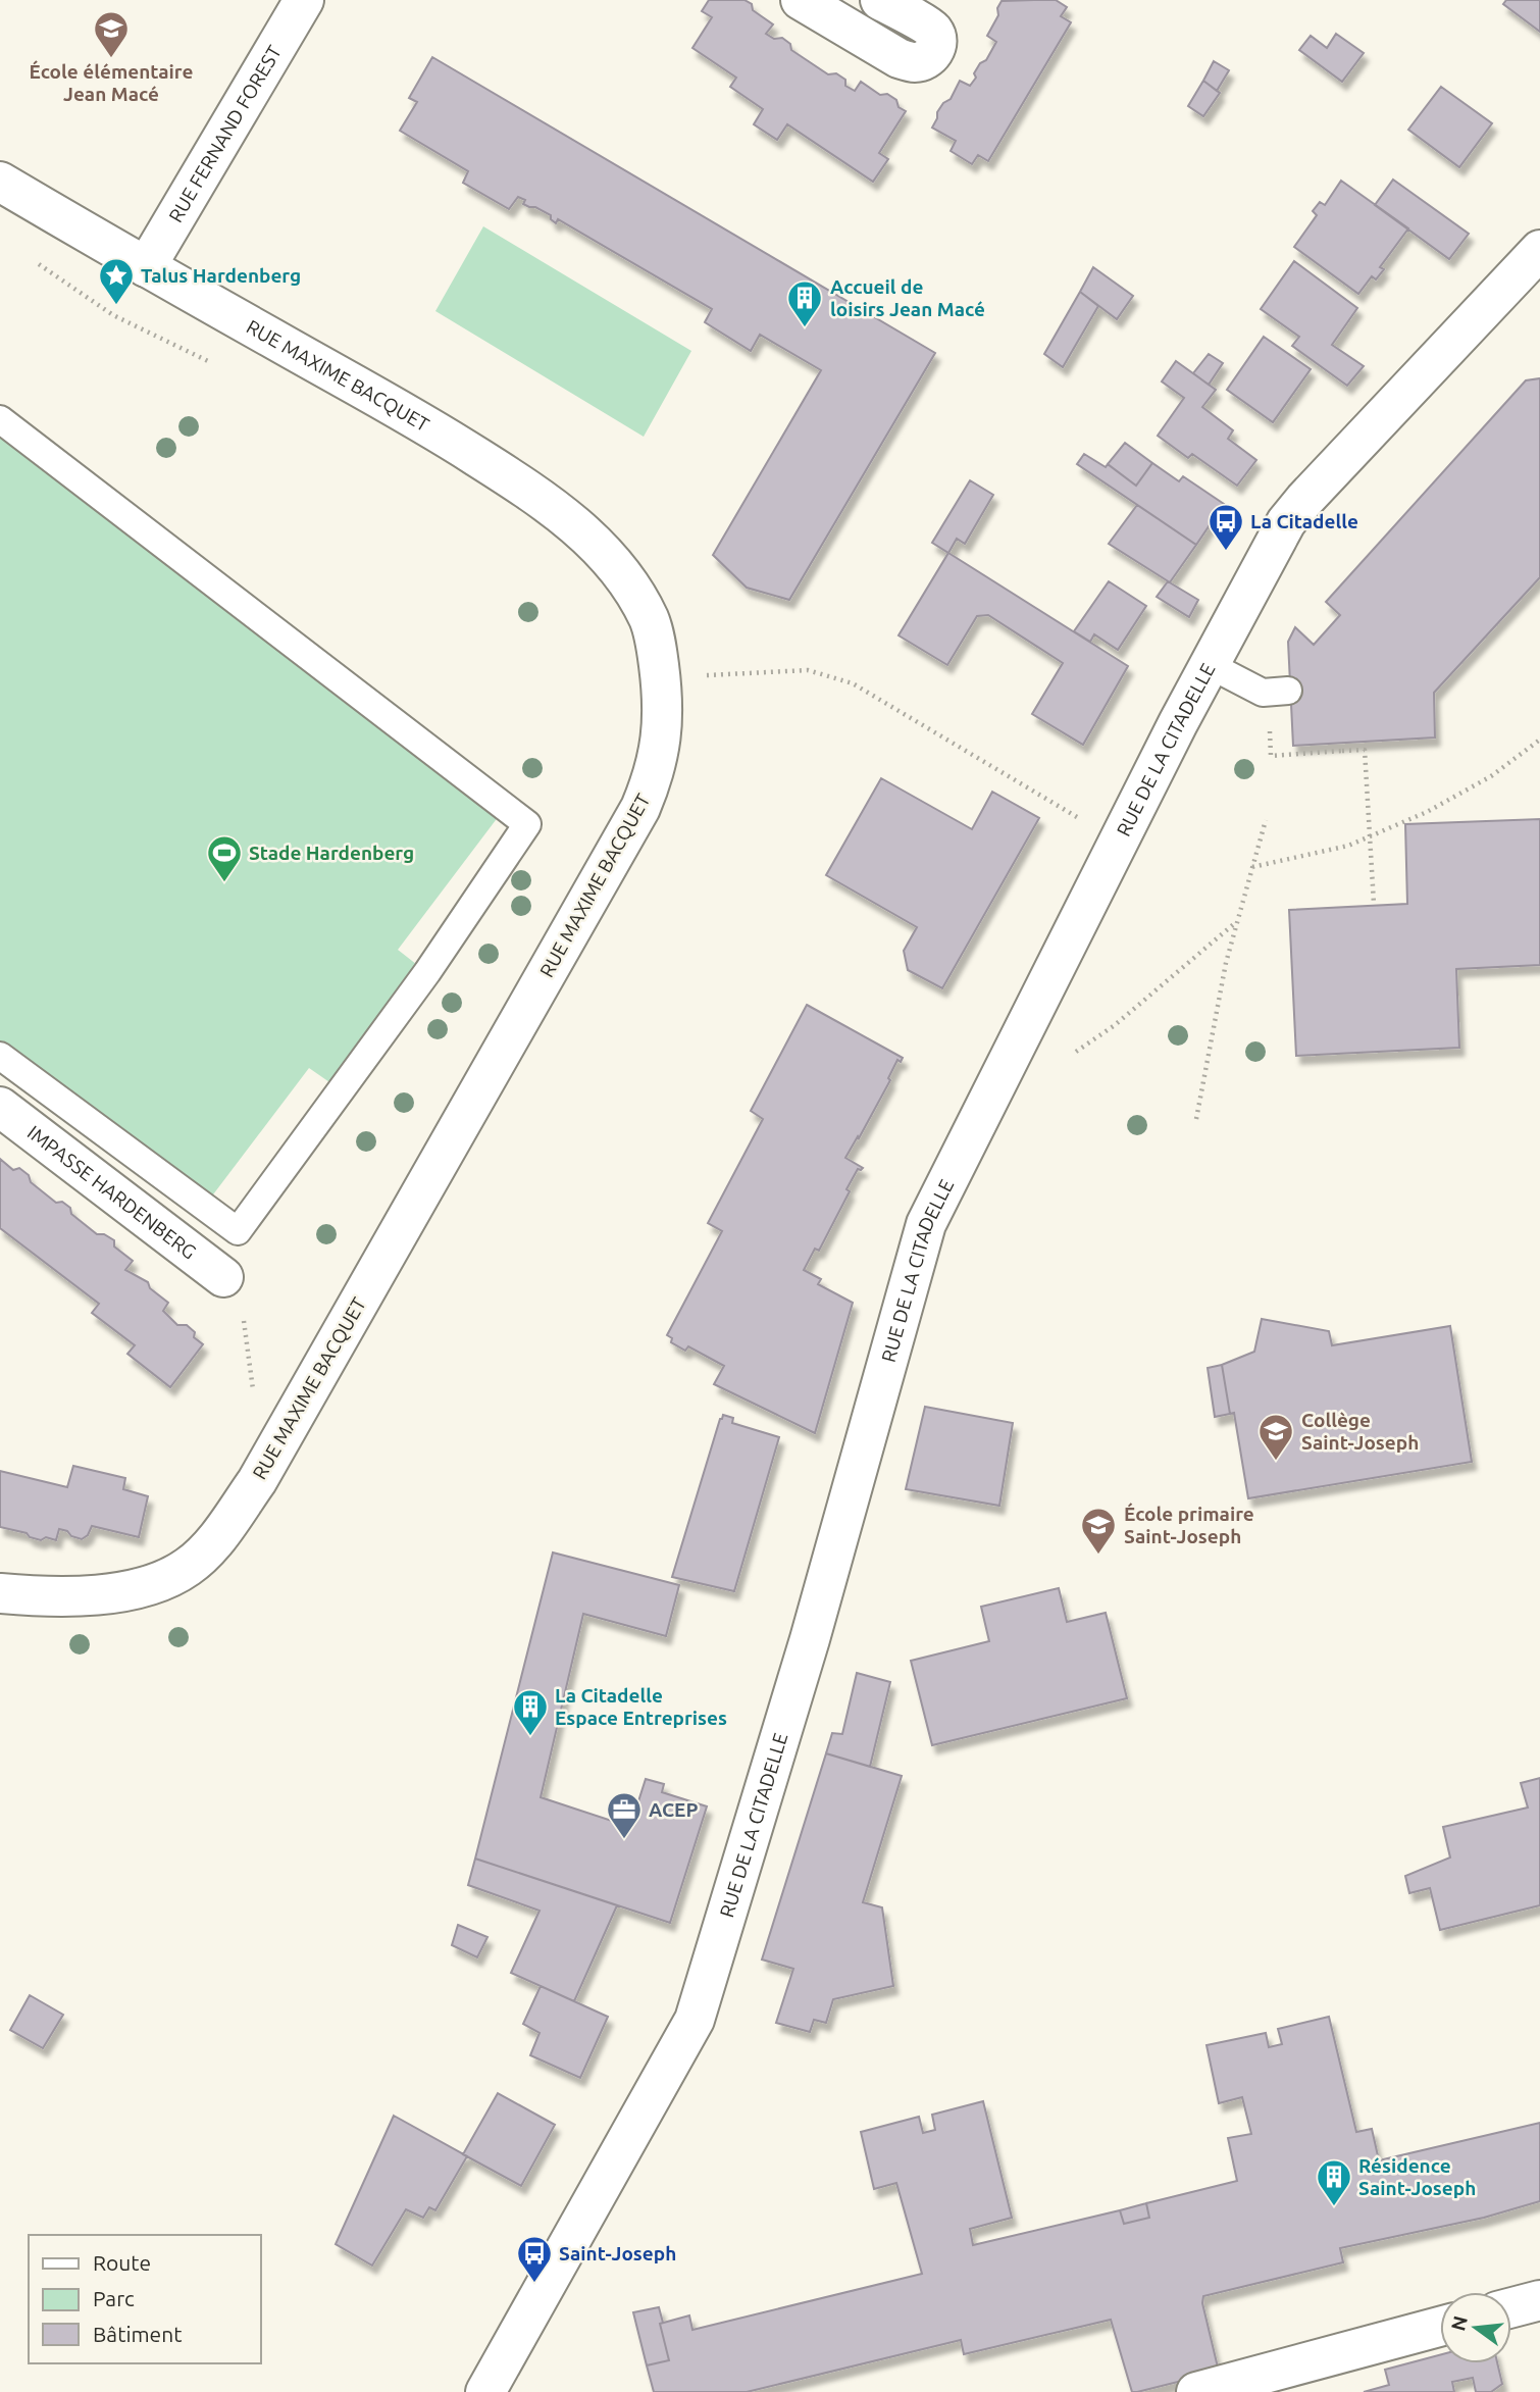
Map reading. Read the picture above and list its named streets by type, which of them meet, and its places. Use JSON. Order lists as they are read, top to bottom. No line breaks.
{"streets":{"street":["RUE FERNAND FOREST","RUE MAXIME BACQUET","RUE DE LA CITADELLE","IMPASSE HARDENBERG"]},"crossings":[["RUE FERNAND FOREST","RUE MAXIME BACQUET"]],"places":{"school or university":["École élémentaire Jean Macé","Collège Saint-Joseph","École primaire Saint-Joseph"],"place":["Talus Hardenberg"],"building":["Accueil de loisirs Jean Macé","La Citadelle Espace Entreprises","Résidence Saint-Joseph"],"bus stop":["La Citadelle","Saint-Joseph"],"sports":["Stade Hardenberg"],"office":["ACEP"]},"legend":["Route","Parc","Bâtiment"],"north":"left"}
